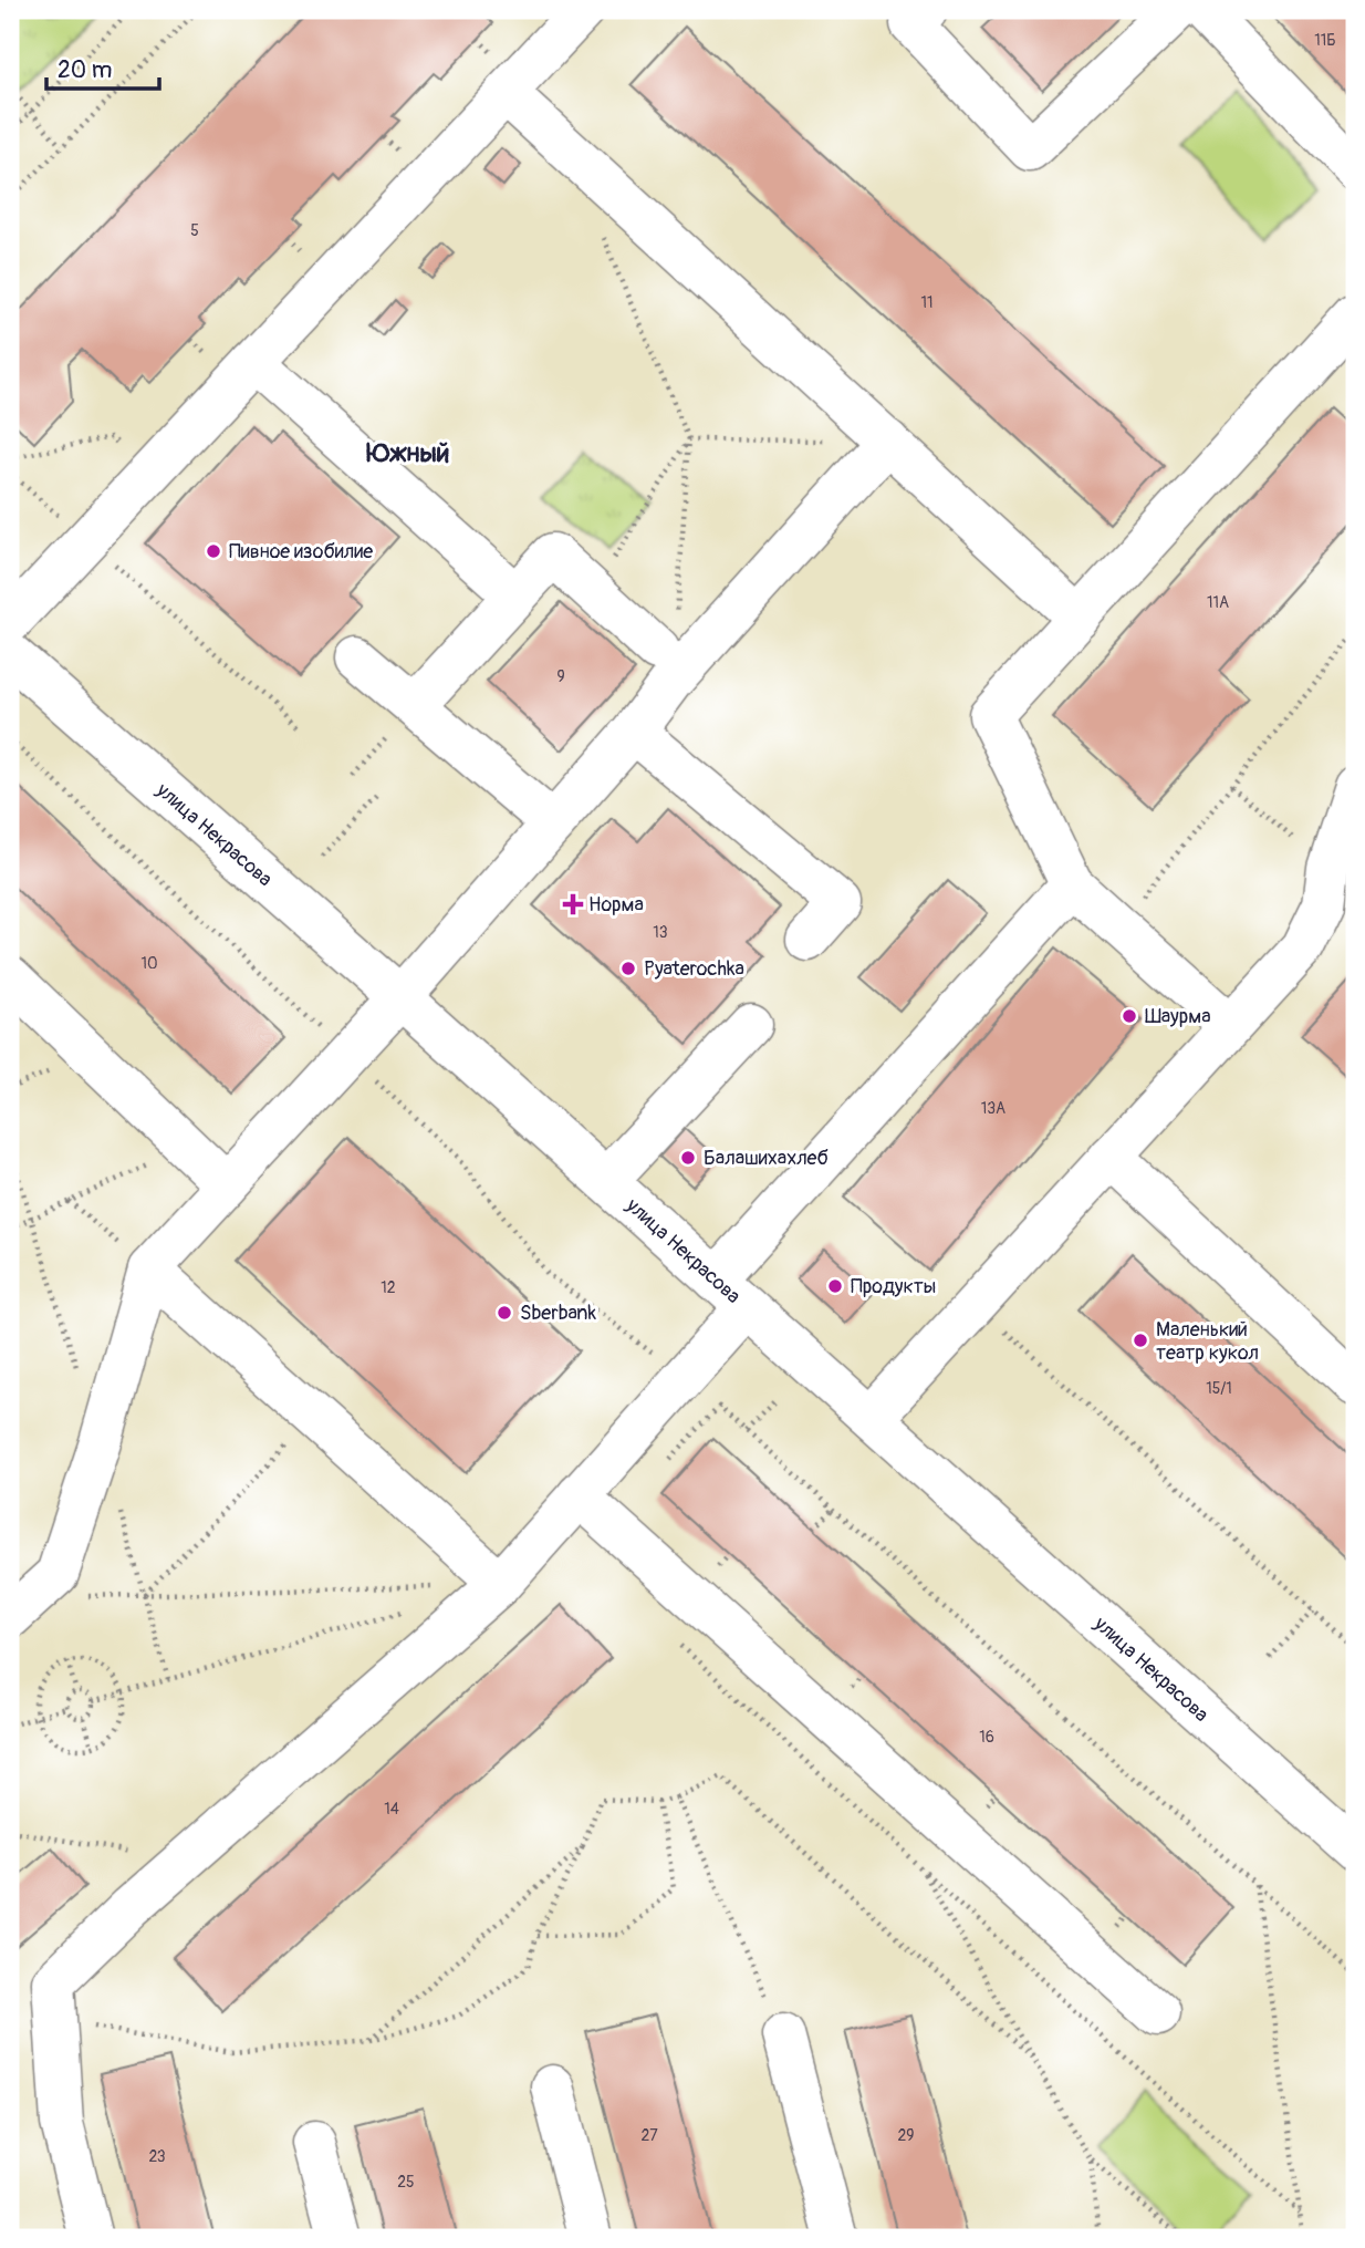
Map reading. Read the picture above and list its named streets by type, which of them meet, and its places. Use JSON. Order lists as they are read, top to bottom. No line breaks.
{"streets":{"street":["улица Некрасова"]},"districts":["Южный"],"places":{"other":["Пивное изобилие","Pyaterochka","Шаурма","Балашихахлеб","Продукты","Sberbank","Маленький театр кукол"],"health":["Норма"]},"house_numbers":["11Б","5","11","11А","9","13","10","13А","12","15/1","16","14","27","29","23","25"],"scale_bar":"20 m"}
